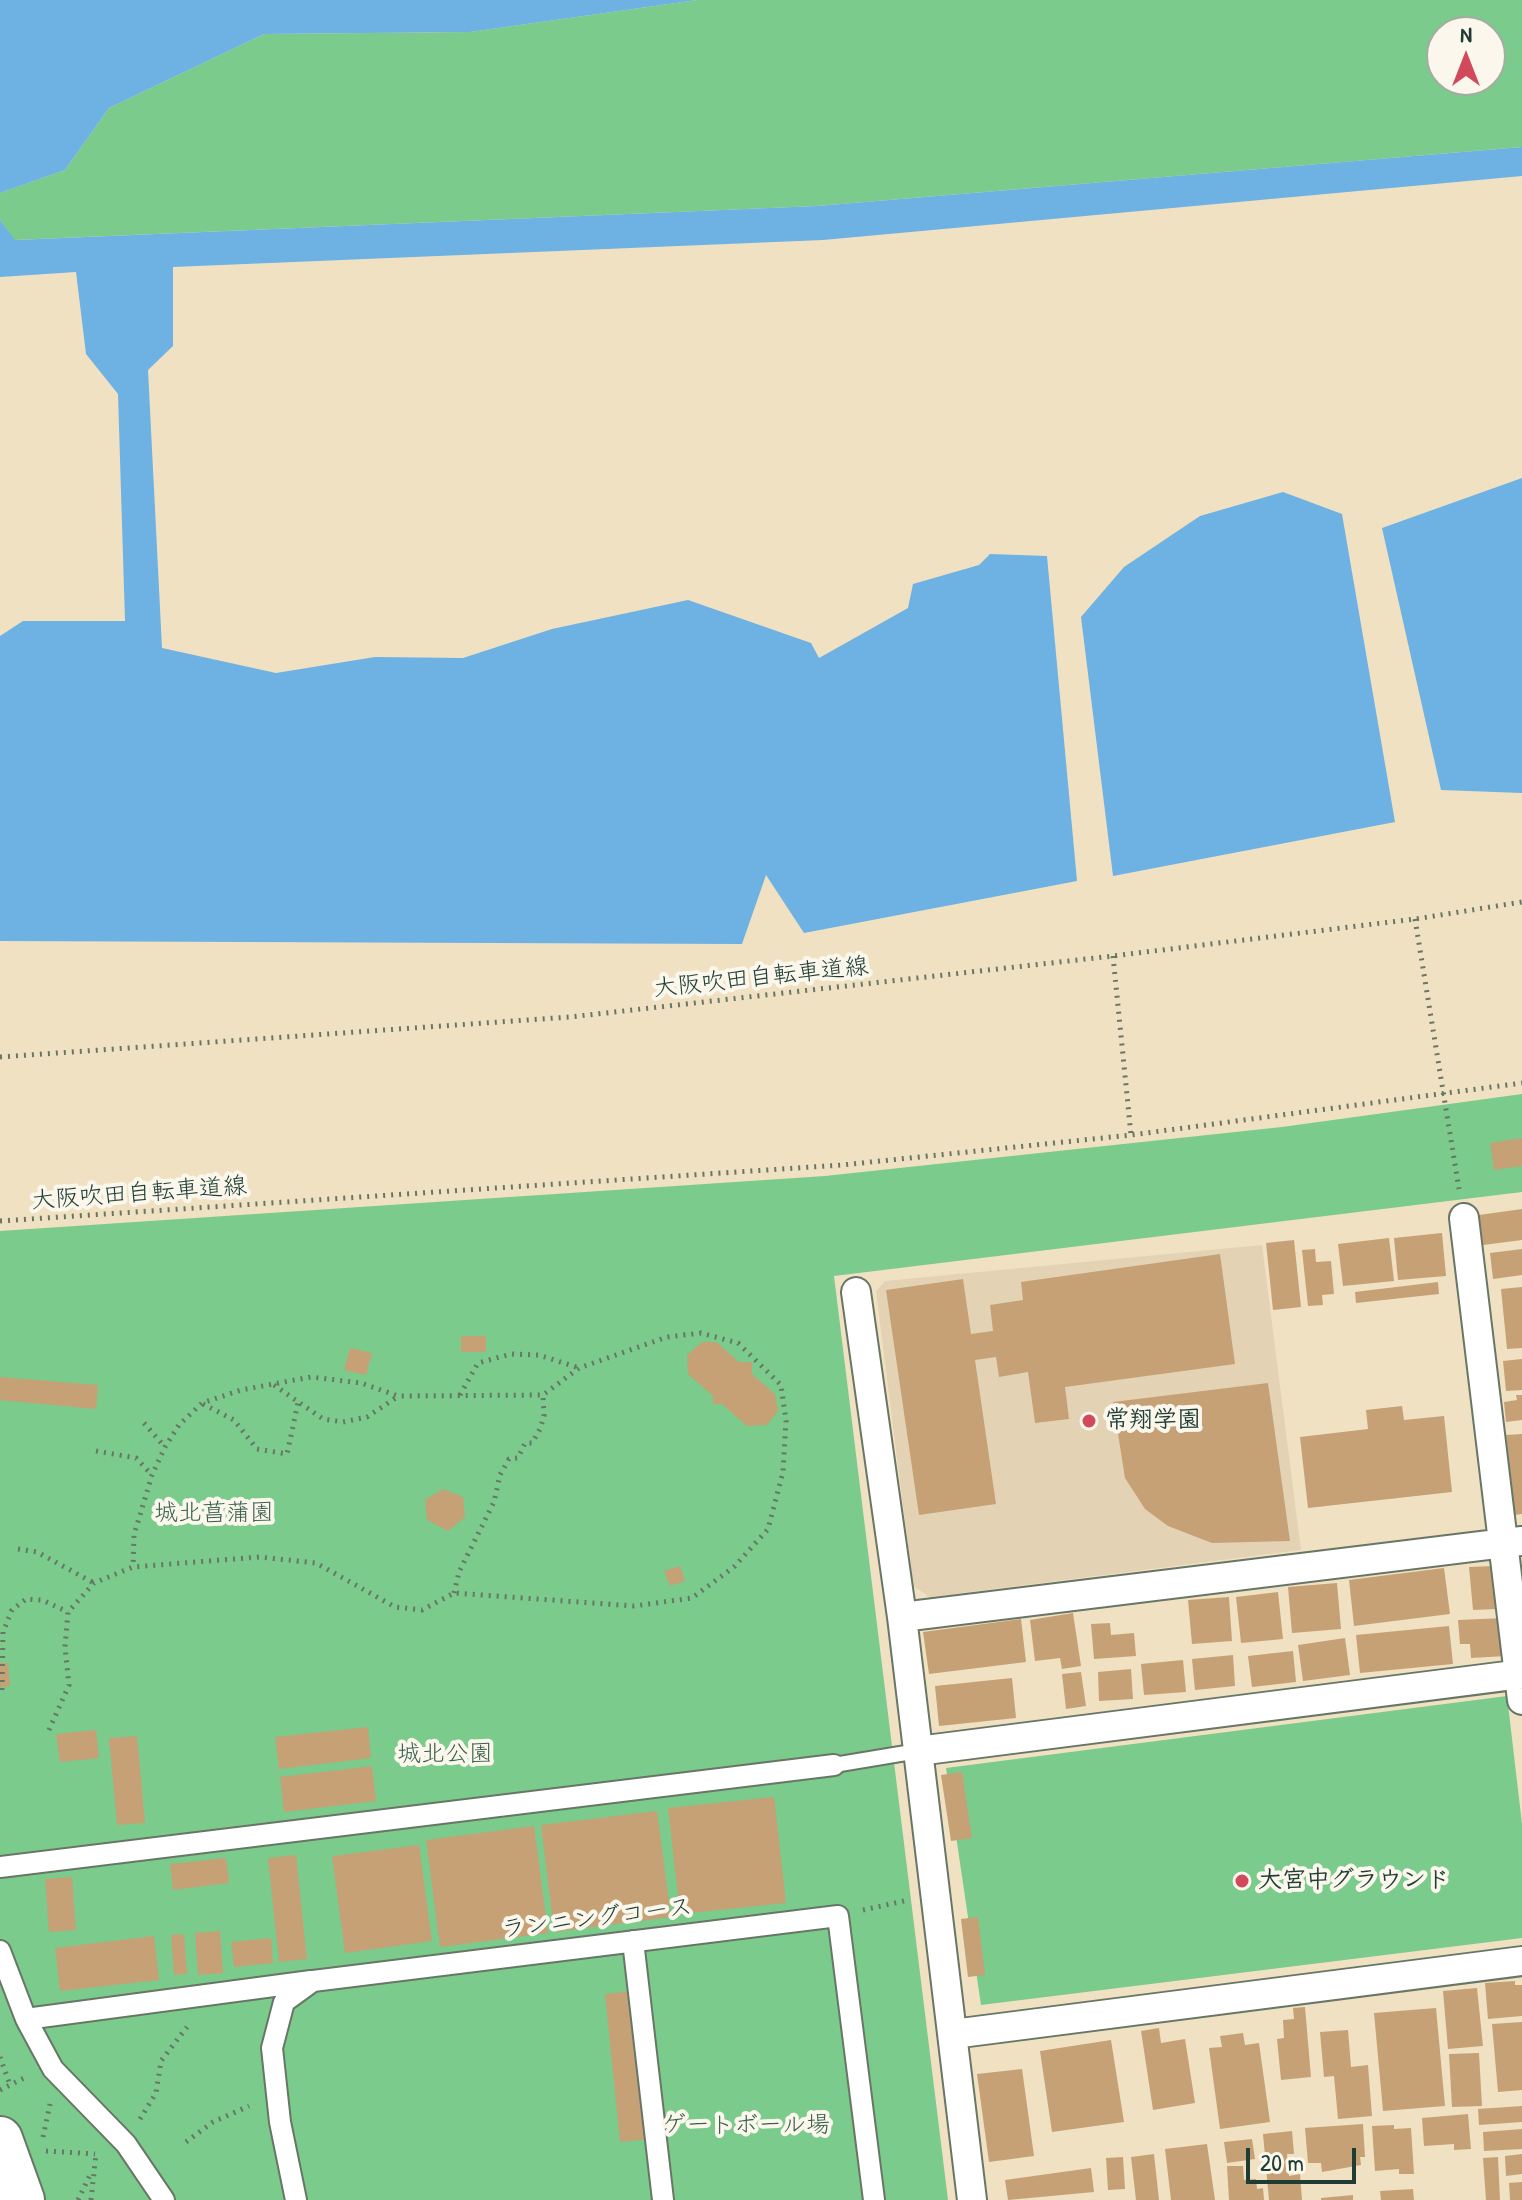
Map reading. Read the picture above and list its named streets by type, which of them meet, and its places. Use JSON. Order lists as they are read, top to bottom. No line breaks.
{"streets":{"street":["ランニングコース"],"path":["大阪吹田自転車道線"]},"parks":["城北菖蒲園","城北公園","ゲートボール場"],"places":["常翔学園","大宮中グラウンド"],"scale_bar":"20 m","north":"top"}
